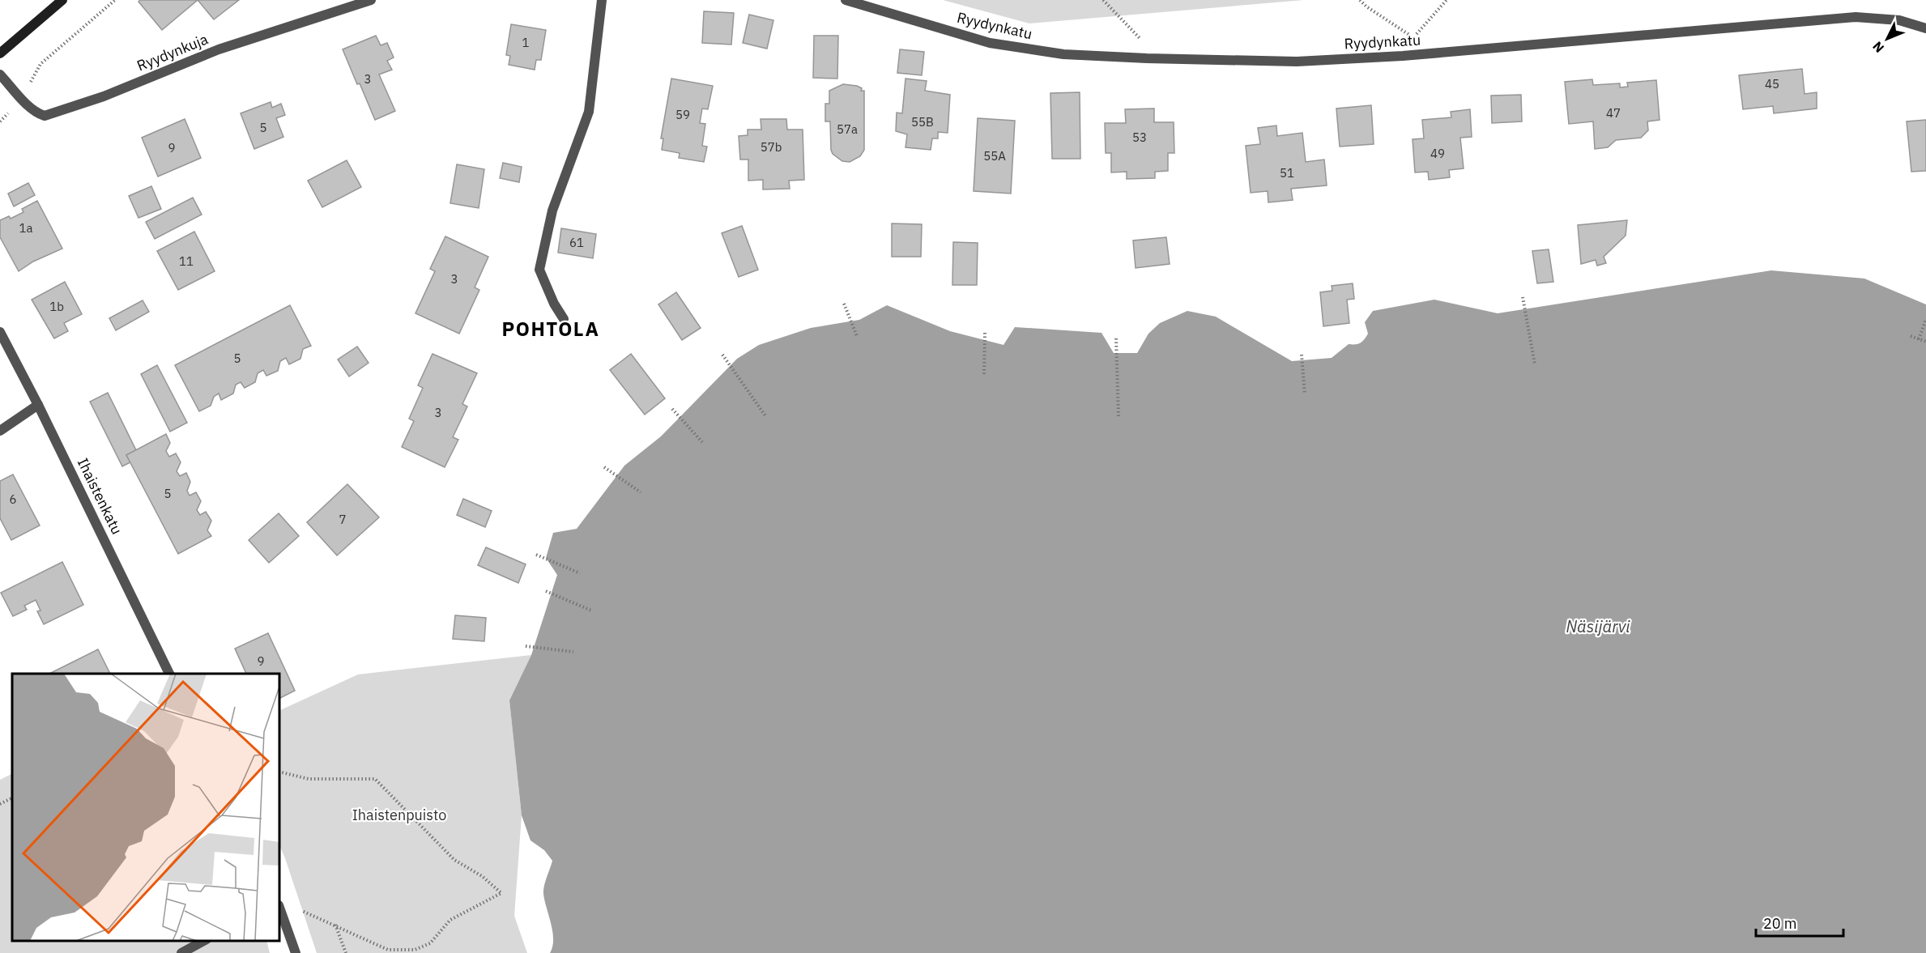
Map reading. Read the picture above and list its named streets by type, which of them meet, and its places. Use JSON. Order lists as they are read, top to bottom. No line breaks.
{"streets":{"street":["Ryydynkatu","Ryydynkuja","Ihaistenkatu"]},"districts":["POHTOLA"],"water":["Näsijärvi"],"parks":["Ihaistenpuisto"],"house_numbers":["1","3","45","47","59","55B","5","57a","53","57b","9","49","55A","51","1a","61","11","3","1b","5","3","5","6","7","9"],"scale_bar":"20 m","north":"bottom left"}
